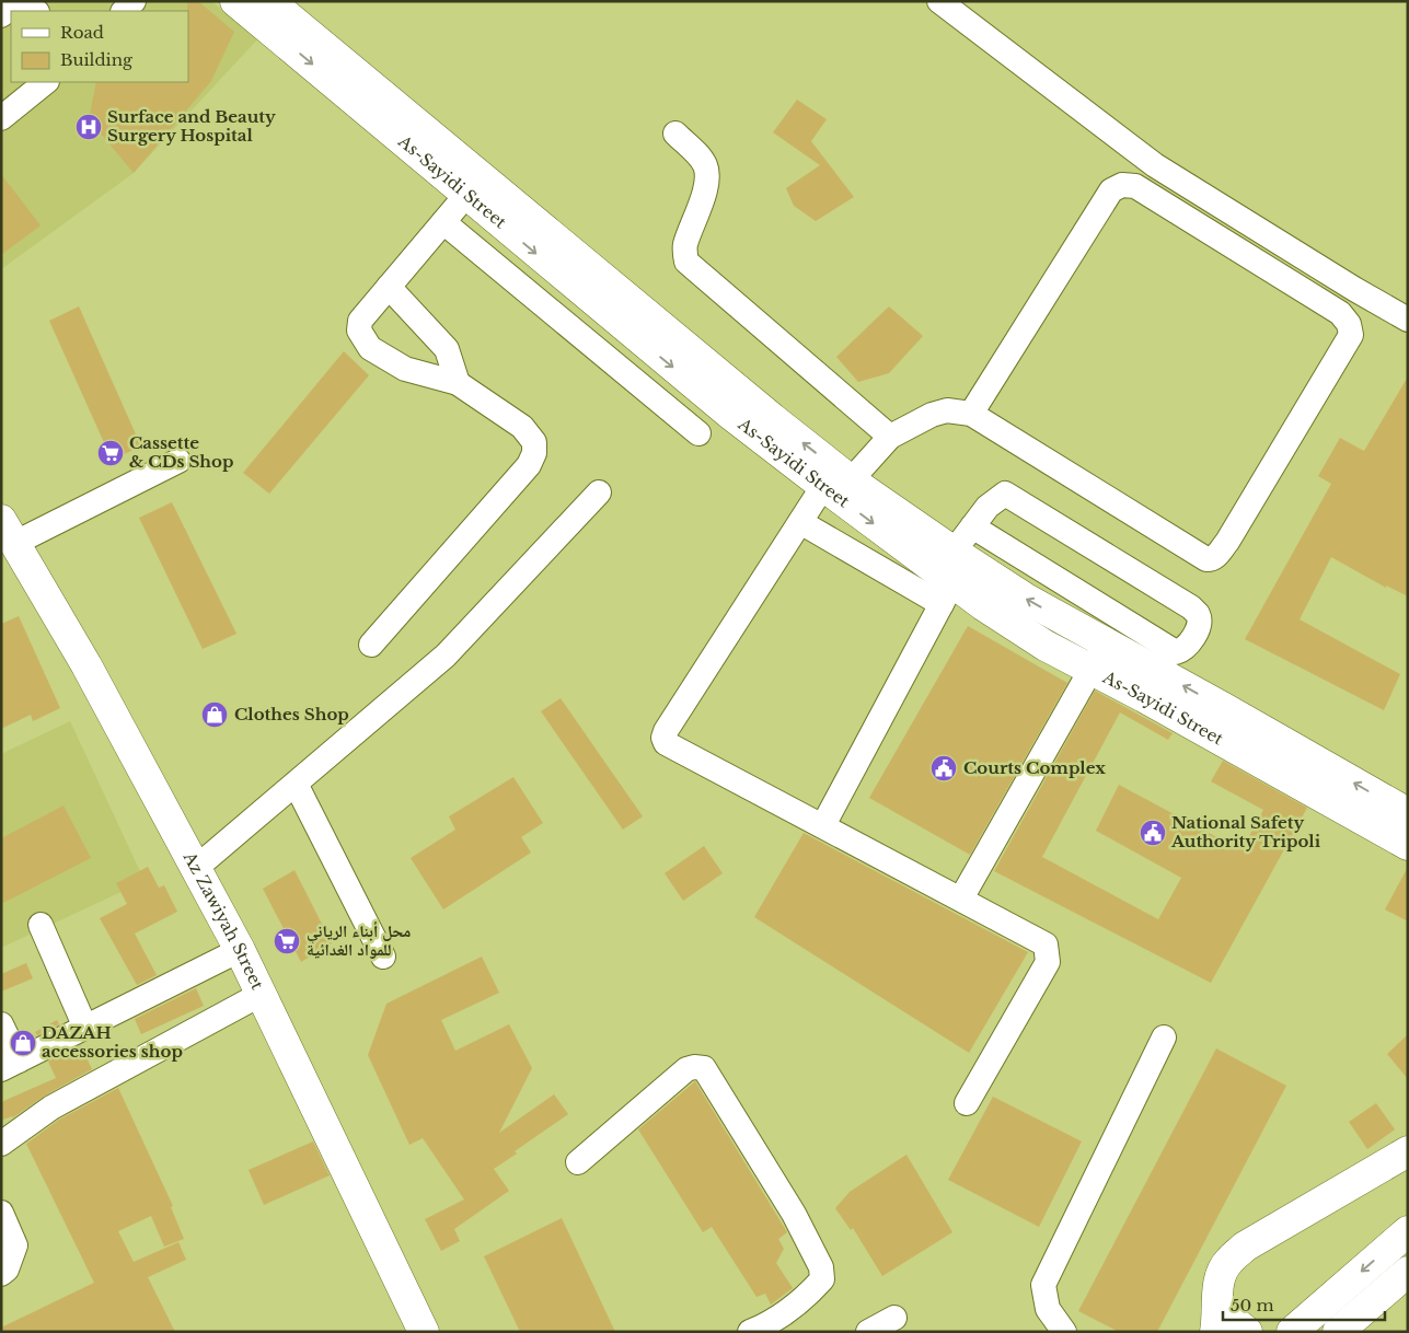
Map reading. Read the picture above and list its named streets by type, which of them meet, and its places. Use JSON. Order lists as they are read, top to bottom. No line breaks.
{"streets":{"main road":["As-Sayidi Street","Az Zawiyah Street"]},"places":{"hospital":["Surface and Beauty Surgery Hospital"],"supermarket":["Cassette & CDs Shop","محل أبناء الرياني للمواد الغدائية"],"shop":["Clothes Shop","DAZAH accessories shop"],"public building":["Courts Complex","National Safety Authority Tripoli"]},"legend":["Road","Building"],"scale_bar":"50 m"}
